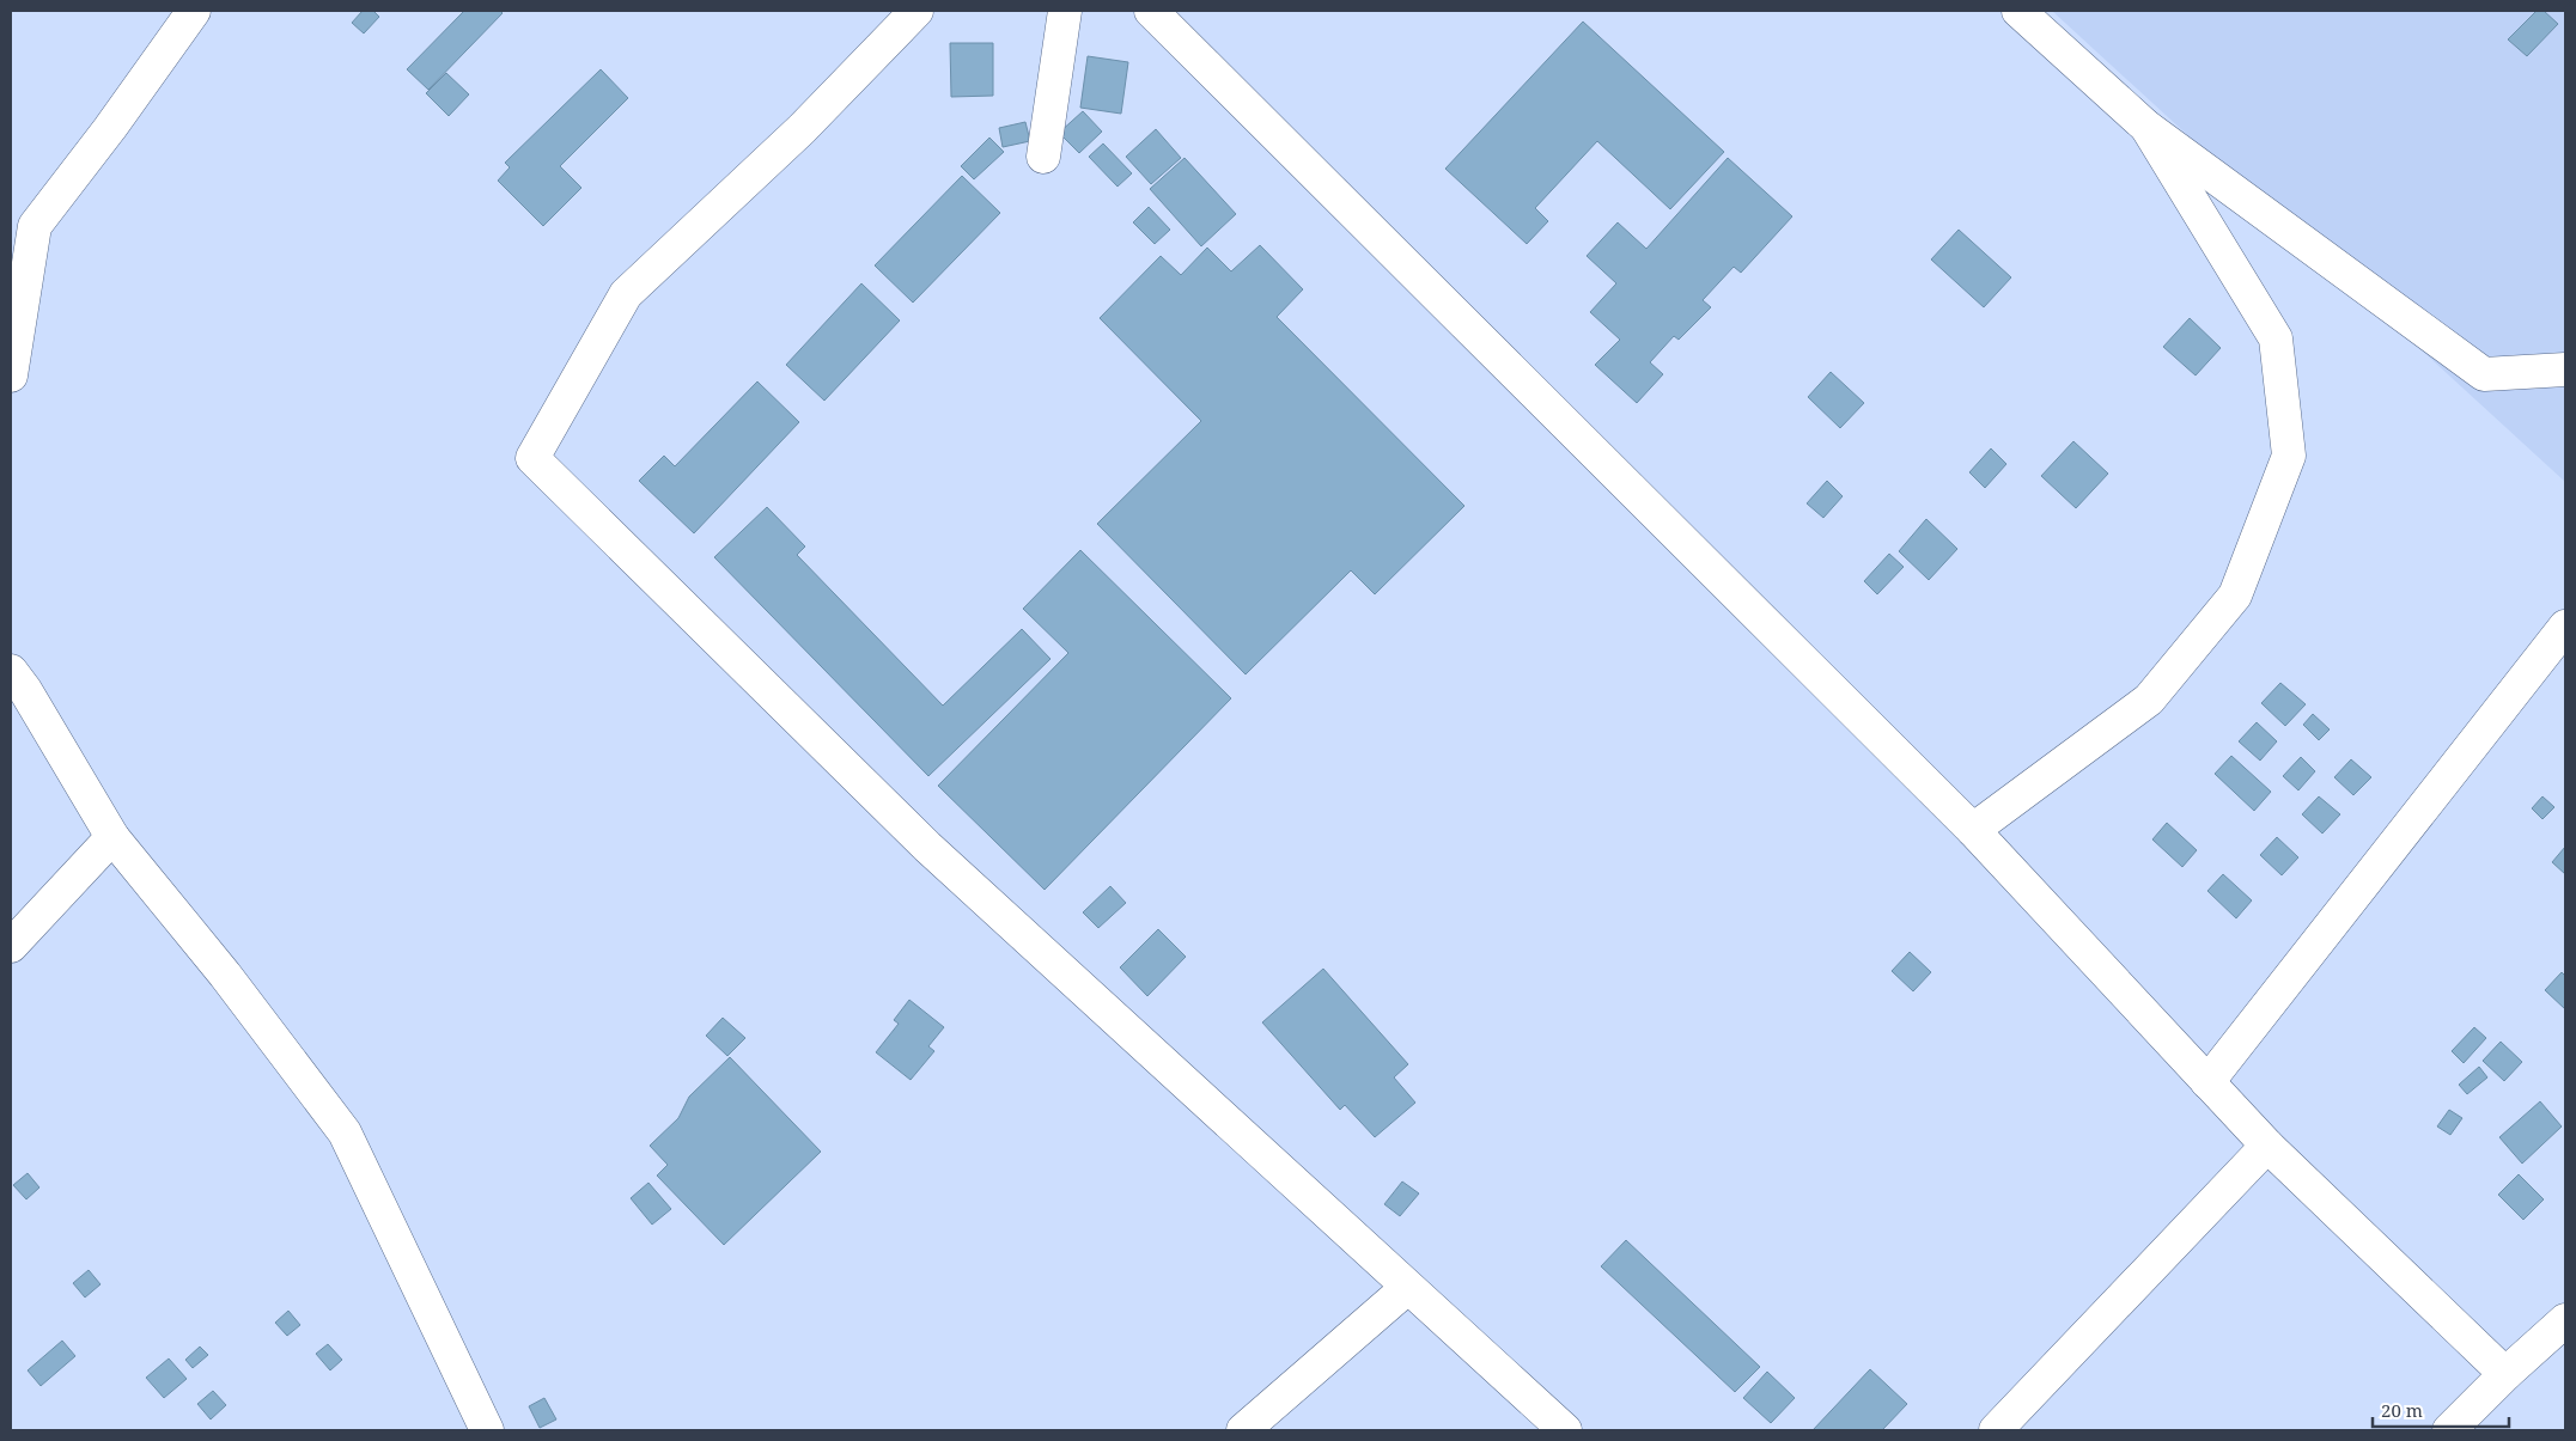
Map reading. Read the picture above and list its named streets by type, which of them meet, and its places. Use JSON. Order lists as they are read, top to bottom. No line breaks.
{"scale_bar":"20 m"}
